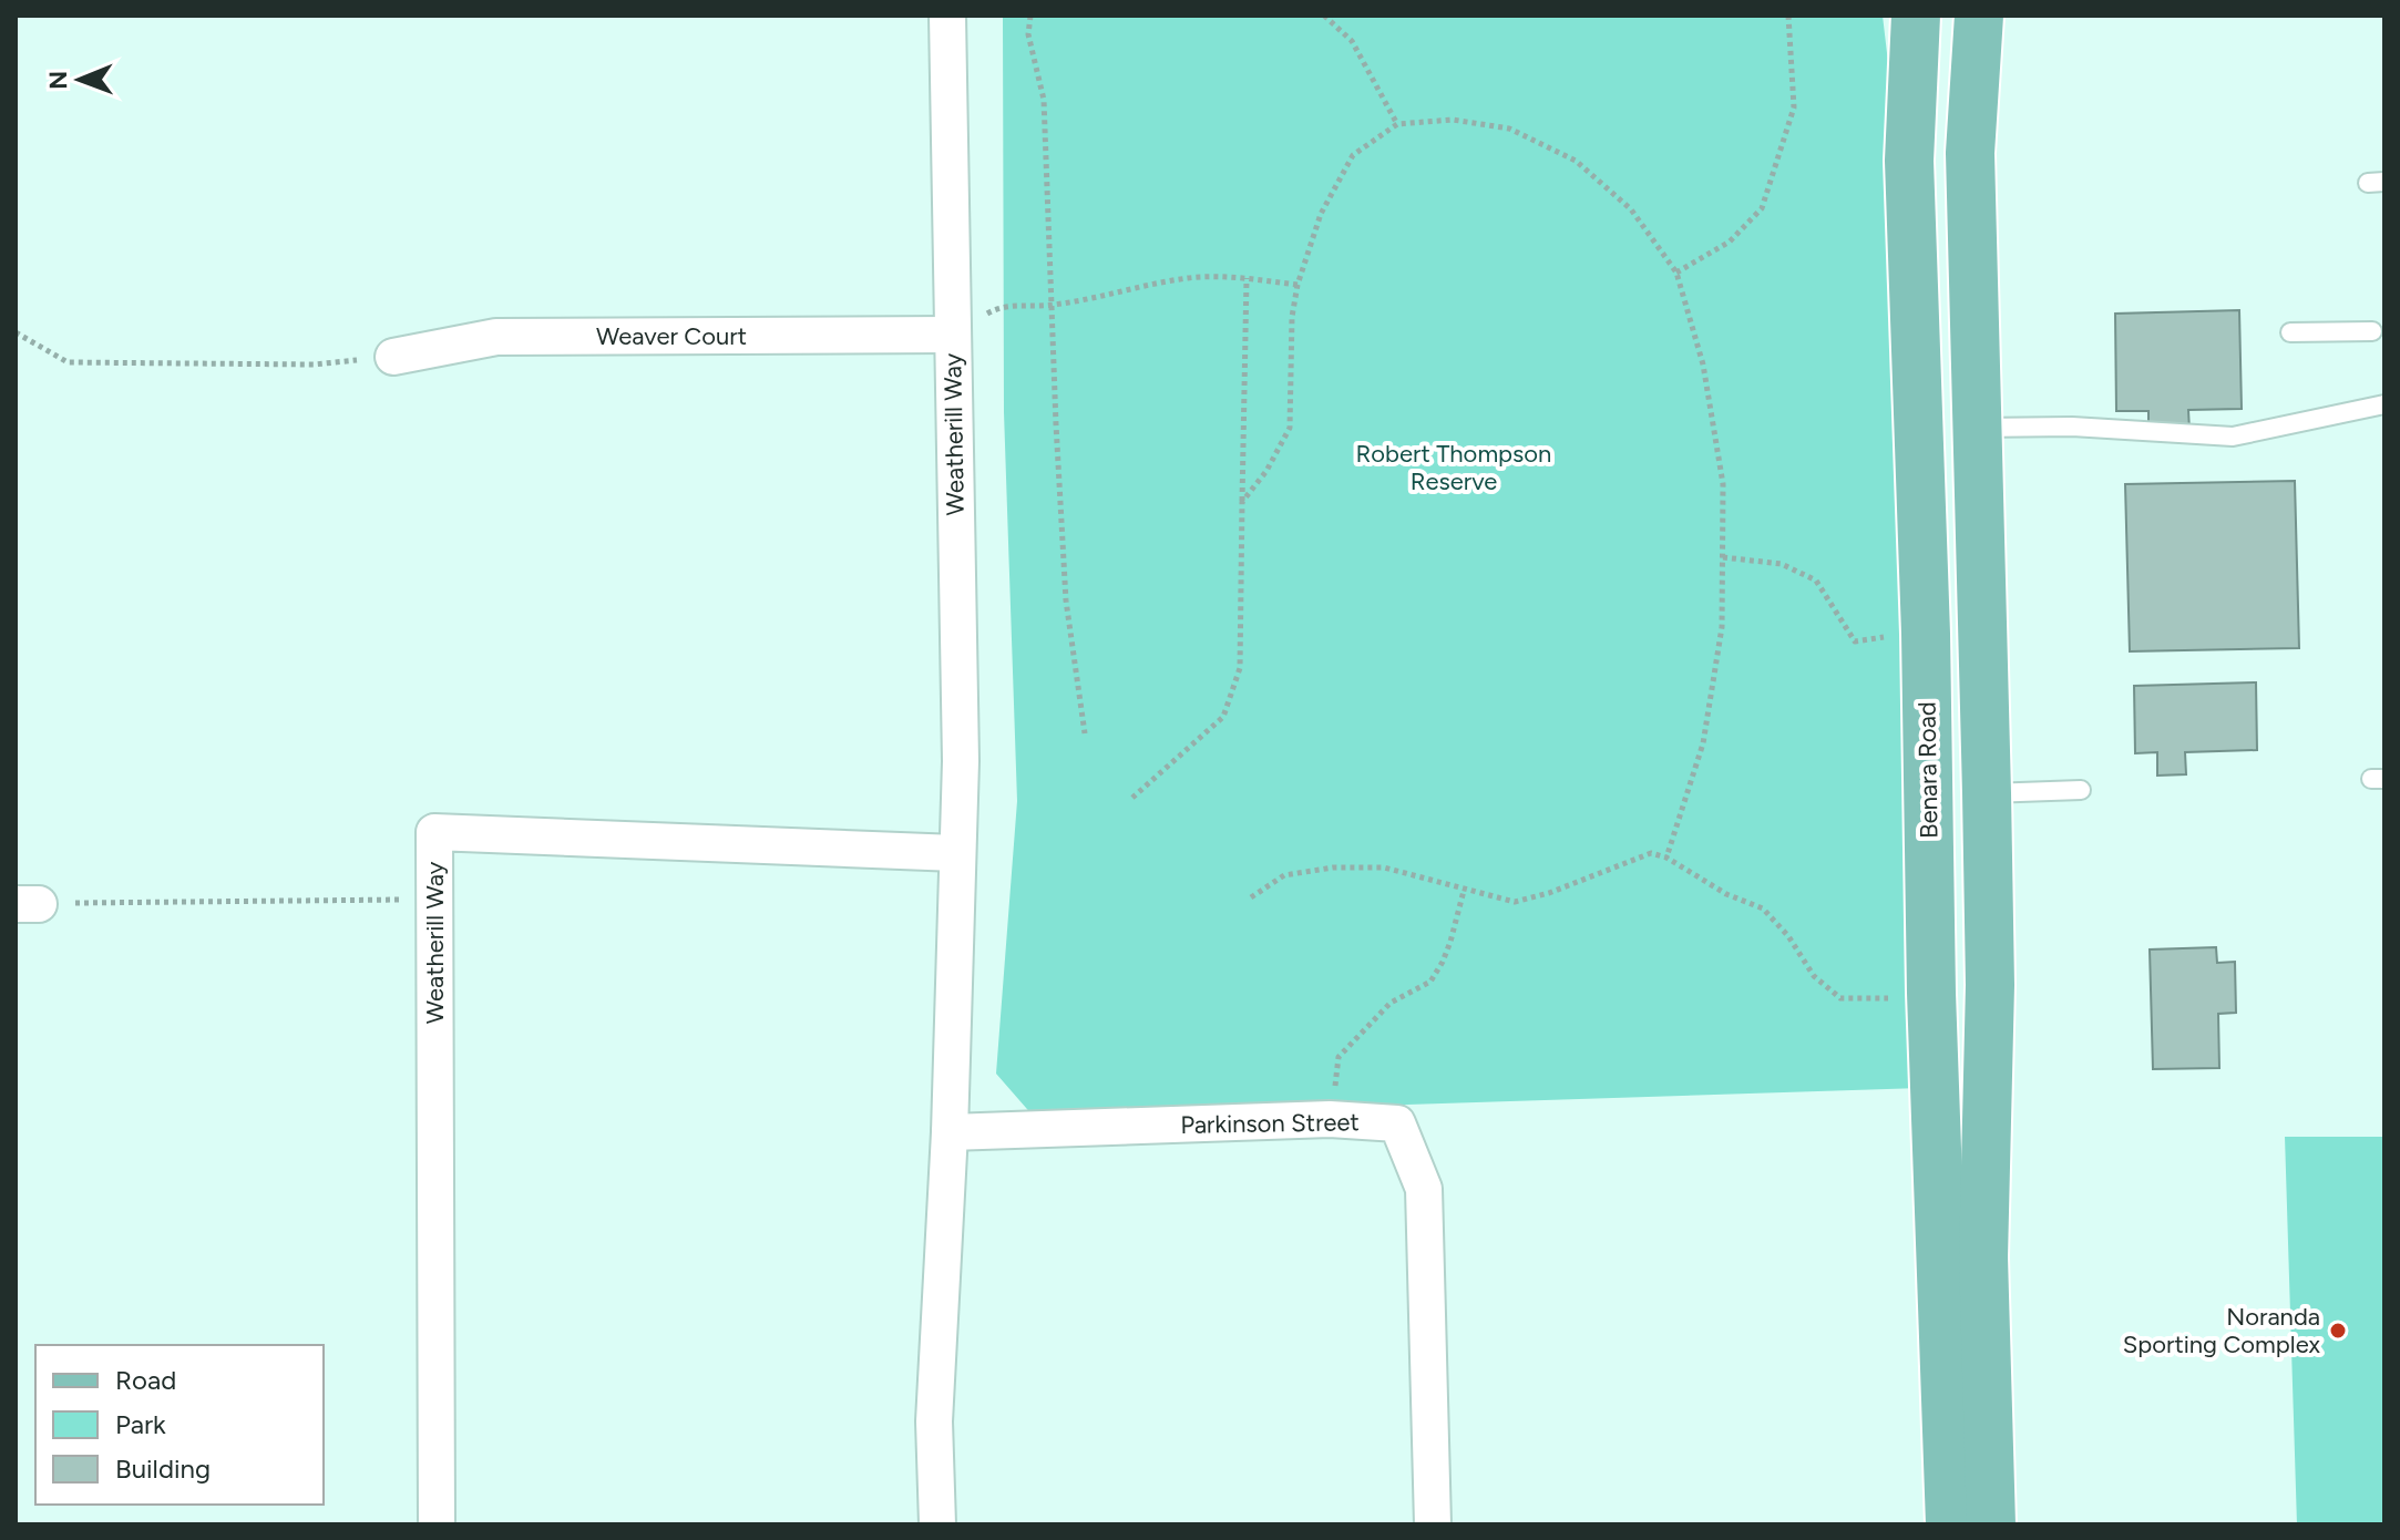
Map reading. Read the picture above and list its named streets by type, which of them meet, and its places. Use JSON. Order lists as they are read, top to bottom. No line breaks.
{"streets":{"main road":["Benara Road"],"street":["Weaver Court","Weatherill Way","Parkinson Street"]},"crossings":[["Weaver Court","Weatherill Way"],["Weatherill Way","Parkinson Street"]],"parks":["Robert Thompson Reserve"],"places":["Noranda Sporting Complex"],"legend":["Road","Park","Building"],"north":"left"}
